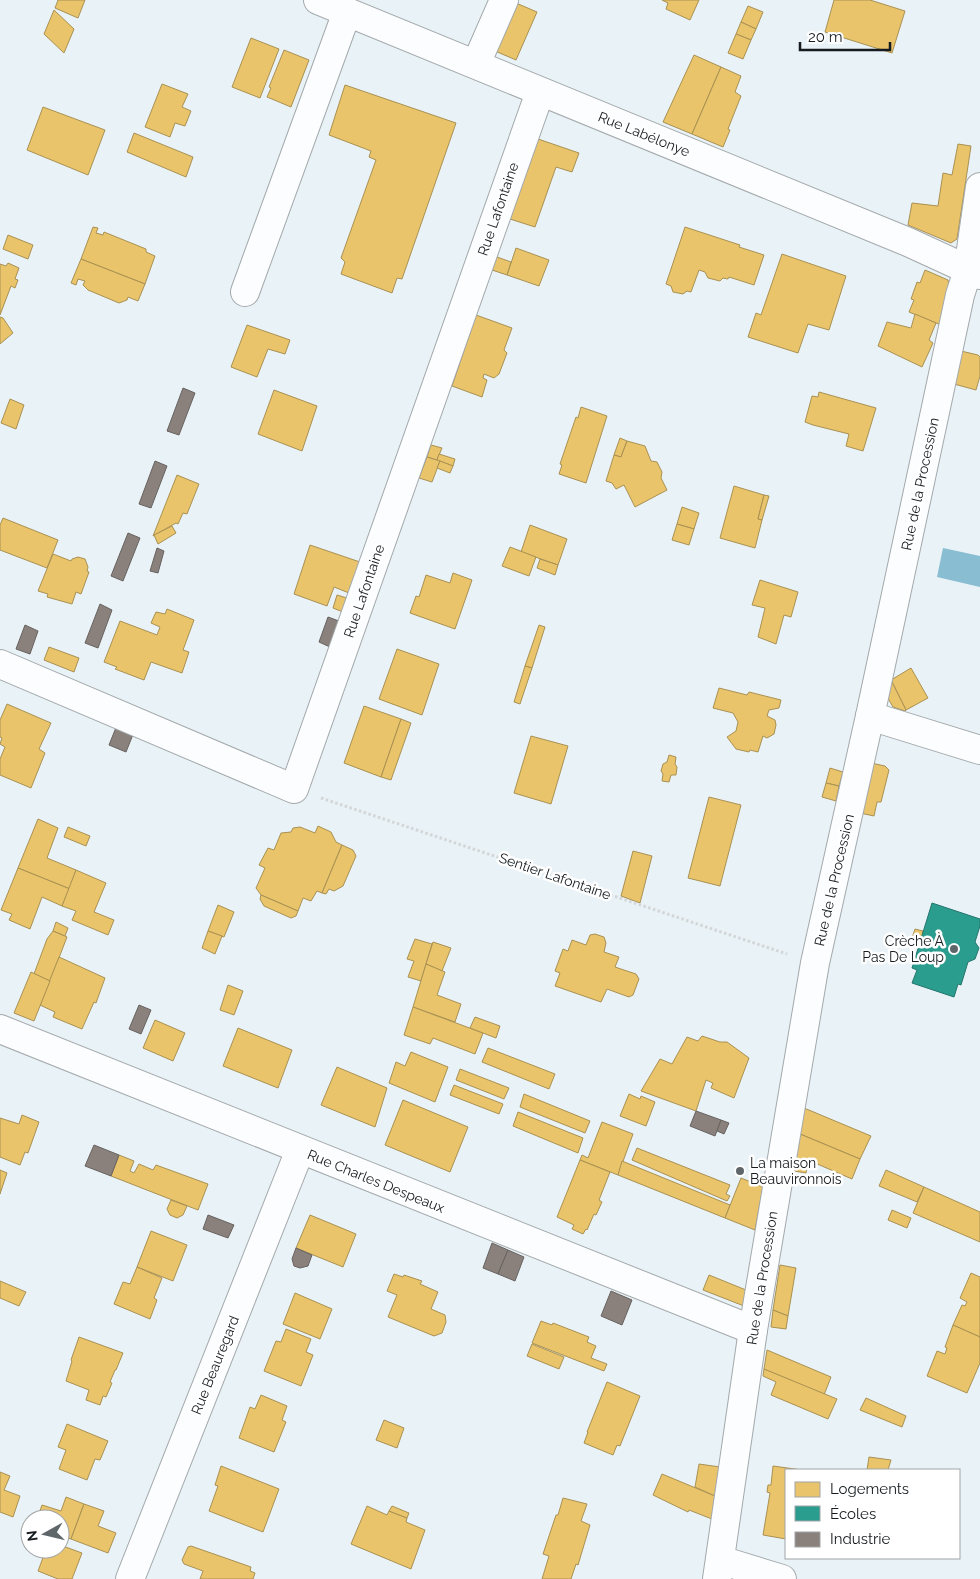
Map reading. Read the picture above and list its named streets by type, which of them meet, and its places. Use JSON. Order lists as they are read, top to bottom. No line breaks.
{"streets":{"street":["Rue Labélonye","Rue Lafontaine","Rue de la Procession","Rue Charles Despeaux","Rue Beauregard"],"path":["Sentier Lafontaine"]},"crossings":[["Rue Labélonye","Rue Lafontaine"],["Rue Labélonye","Rue de la Procession"],["Rue Lafontaine","Sentier Lafontaine"],["Rue de la Procession","Sentier Lafontaine"],["Rue de la Procession","Rue Charles Despeaux"],["Rue Charles Despeaux","Rue Beauregard"]],"places":["Crèche À Pas De Loup","La maison Beauvironnois"],"legend":["Logements","Écoles","Industrie"],"scale_bar":"20 m","north":"left"}
